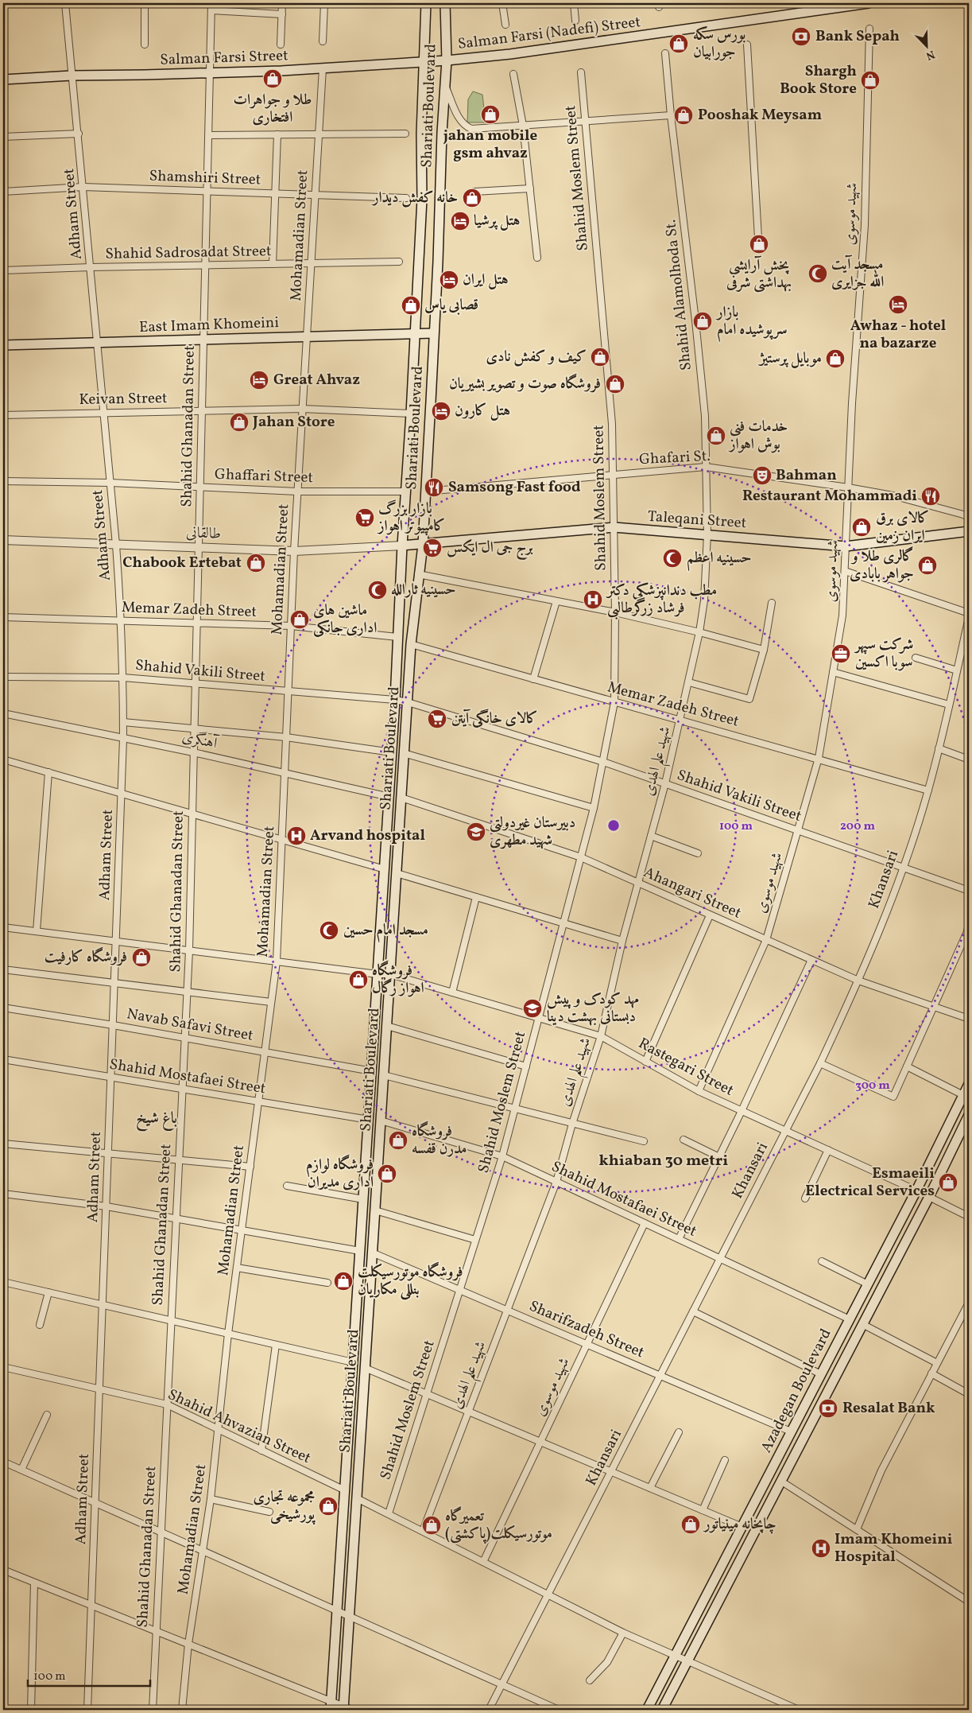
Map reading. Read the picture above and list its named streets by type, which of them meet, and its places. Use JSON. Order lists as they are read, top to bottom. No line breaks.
{"streets":{"main road":["Salman Farsi (Nadefi) Street","Salman Farsi Street","Shariati Boulevard","East Imam Khomeini","Taleqani Street","Azadegan Boulevard"],"street":["Shamshiri Street","Shahid Moslem Street","Adham Street","شهید موسوی","Mohamadian Street","Shahid Sadrosadat Street","Shahid Alamolhoda St.","Keivan Street","Shahid Ghanadan Street","Ghafari St.","Ghaffari Street","طالقانی","Memar Zadeh Street","Shahid Vakili Street","آهنگری","شهید علم الهدی","Khansari","Ahangari Street","Navab Safavi Street","Rastegari Street","Shahid Mostafaei Street","Sharifzadeh Street","Shahid Ahvazian Street"]},"crossings":[["Salman Farsi (Nadefi) Street","Salman Farsi Street"],["Salman Farsi (Nadefi) Street","Shariati Boulevard"],["Salman Farsi Street","Shariati Boulevard"],["Salman Farsi Street","Adham Street"],["Salman Farsi Street","Mohamadian Street"],["Salman Farsi Street","Shahid Ghanadan Street"],["Shariati Boulevard","East Imam Khomeini"],["Shariati Boulevard","Keivan Street"],["Shariati Boulevard","Ghafari St."],["Shariati Boulevard","Ghaffari Street"],["Shariati Boulevard","Taleqani Street"],["Shariati Boulevard","طالقانی"],["Shariati Boulevard","Memar Zadeh Street"],["Shariati Boulevard","Shahid Vakili Street"],["Shariati Boulevard","آهنگری"],["Shariati Boulevard","Ahangari Street"],["Shariati Boulevard","Navab Safavi Street"],["Shariati Boulevard","Rastegari Street"],["Shariati Boulevard","Shahid Mostafaei Street"],["Shariati Boulevard","Sharifzadeh Street"],["Shariati Boulevard","Shahid Ahvazian Street"],["Shamshiri Street","Adham Street"],["Shamshiri Street","Mohamadian Street"],["Shamshiri Street","Shahid Ghanadan Street"],["Shahid Moslem Street","Ghafari St."],["Shahid Moslem Street","Taleqani Street"],["Shahid Moslem Street","Memar Zadeh Street"],["Shahid Moslem Street","Shahid Vakili Street"],["Shahid Moslem Street","Ahangari Street"],["Shahid Moslem Street","Rastegari Street"],["Shahid Moslem Street","Shahid Mostafaei Street"],["Shahid Moslem Street","Sharifzadeh Street"],["Adham Street","Shahid Sadrosadat Street"],["Adham Street","East Imam Khomeini"],["Adham Street","Keivan Street"],["Adham Street","Ghaffari Street"],["Adham Street","طالقانی"],["Adham Street","Memar Zadeh Street"],["Adham Street","Shahid Vakili Street"],["Adham Street","آهنگری"],["Adham Street","Navab Safavi Street"],["Adham Street","Shahid Mostafaei Street"],["Adham Street","Shahid Ahvazian Street"],["شهید موسوی","Ghafari St."],["شهید موسوی","Taleqani Street"],["شهید موسوی","Memar Zadeh Street"],["شهید موسوی","Shahid Vakili Street"],["شهید موسوی","Ahangari Street"],["شهید موسوی","Rastegari Street"],["شهید موسوی","Shahid Mostafaei Street"],["شهید موسوی","Sharifzadeh Street"],["Mohamadian Street","Shahid Sadrosadat Street"],["Mohamadian Street","East Imam Khomeini"],["Mohamadian Street","Keivan Street"],["Mohamadian Street","Ghaffari Street"],["Mohamadian Street","طالقانی"],["Mohamadian Street","Memar Zadeh Street"],["Mohamadian Street","Shahid Vakili Street"],["Mohamadian Street","آهنگری"],["Mohamadian Street","Navab Safavi Street"],["Mohamadian Street","Shahid Mostafaei Street"],["Mohamadian Street","Shahid Ahvazian Street"],["Shahid Sadrosadat Street","Shahid Ghanadan Street"],["Shahid Alamolhoda St.","Ghafari St."],["Shahid Alamolhoda St.","Taleqani Street"],["Shahid Alamolhoda St.","شهید علم الهدی"],["East Imam Khomeini","Shahid Ghanadan Street"],["Keivan Street","Shahid Ghanadan Street"],["Shahid Ghanadan Street","Ghaffari Street"],["Shahid Ghanadan Street","طالقانی"],["Shahid Ghanadan Street","Memar Zadeh Street"],["Shahid Ghanadan Street","Shahid Vakili Street"],["Shahid Ghanadan Street","آهنگری"],["Shahid Ghanadan Street","Navab Safavi Street"],["Shahid Ghanadan Street","Shahid Mostafaei Street"],["Shahid Ghanadan Street","Shahid Ahvazian Street"],["Taleqani Street","طالقانی"],["Taleqani Street","شهید علم الهدی"],["Memar Zadeh Street","شهید علم الهدی"],["Memar Zadeh Street","Khansari"],["Shahid Vakili Street","شهید علم الهدی"],["Shahid Vakili Street","Khansari"],["شهید علم الهدی","Ahangari Street"],["شهید علم الهدی","Rastegari Street"],["شهید علم الهدی","Shahid Mostafaei Street"],["شهید علم الهدی","Sharifzadeh Street"],["Khansari","Ahangari Street"],["Khansari","Rastegari Street"],["Khansari","Shahid Mostafaei Street"],["Khansari","Sharifzadeh Street"],["Rastegari Street","Azadegan Boulevard"],["Shahid Mostafaei Street","Azadegan Boulevard"],["Sharifzadeh Street","Azadegan Boulevard"]],"districts":["باغ شیخ","khiaban 30 metri"],"places":{"bank":["Bank Sepah","Resalat Bank"],"shop":["بورس سکه جورابیان","طلا و جواهرات افتخاری","Shargh Book Store","jahan mobile gsm ahvaz","Pooshak Meysam","خانه کفش دیدار","پخش آرایشی بهداشتی شرفی","قصابی یاس","بازار سرپوشیده امام","کیف و کفش نادی","موبایل پرستیژ","فروشگاه صوت و تصویر بشیریان","Jahan Store","خدمات فنی بوش اهواز","کالای برق ایران زمین","Chabook Ertebat","گالری طلا و جواهر بابادی","ماشین های اداری جانکی","فروشگاه کارفیت","فروشگاه اهواز رگال","فروشگاه مدرن قفسه","فروشگاه لوازم اداری مدیران","Esmaeili Electrical Services","فروشگاه موتورسیکلت بنللی مکاریان","مجموعه تجاری پورشیخی","چاپخانه مینیاتور","تعمیرگاه موتورسیکلت(پاکشتی)"],"hotel":["هتل پرشیا","هتل ایران","Awhaz - hotel na bazarze","Great Ahvaz","هتل کارون"],"mosque":["مسجد آیت الله جزایری","حسینیه اعظم","حسینیه ثارالله","مسجد امام حسین"],"theatre":["Bahman"],"restaurant":["Samsong Fast food","Restaurant Mohammadi"],"supermarket":["بازار بزرگ کامپیوتر اهواز","برج جی ال ایکس","کالای خانگی آیتن"],"hospital":["مطب دندانپزشکی دکتر فرشاد زرگرطالبی","Arvand hospital","Imam Khomeini Hospital"],"office":["شرکت سپهر سوبا اکسین"],"school or university":["دبیرستان غیردولتی شهید مطهری","مهد کودک و پیش دبستانی بهشت دینا"]},"scale_bar":"100 m","north":"bottom right","rings":["100 m","200 m","300 m"]}
